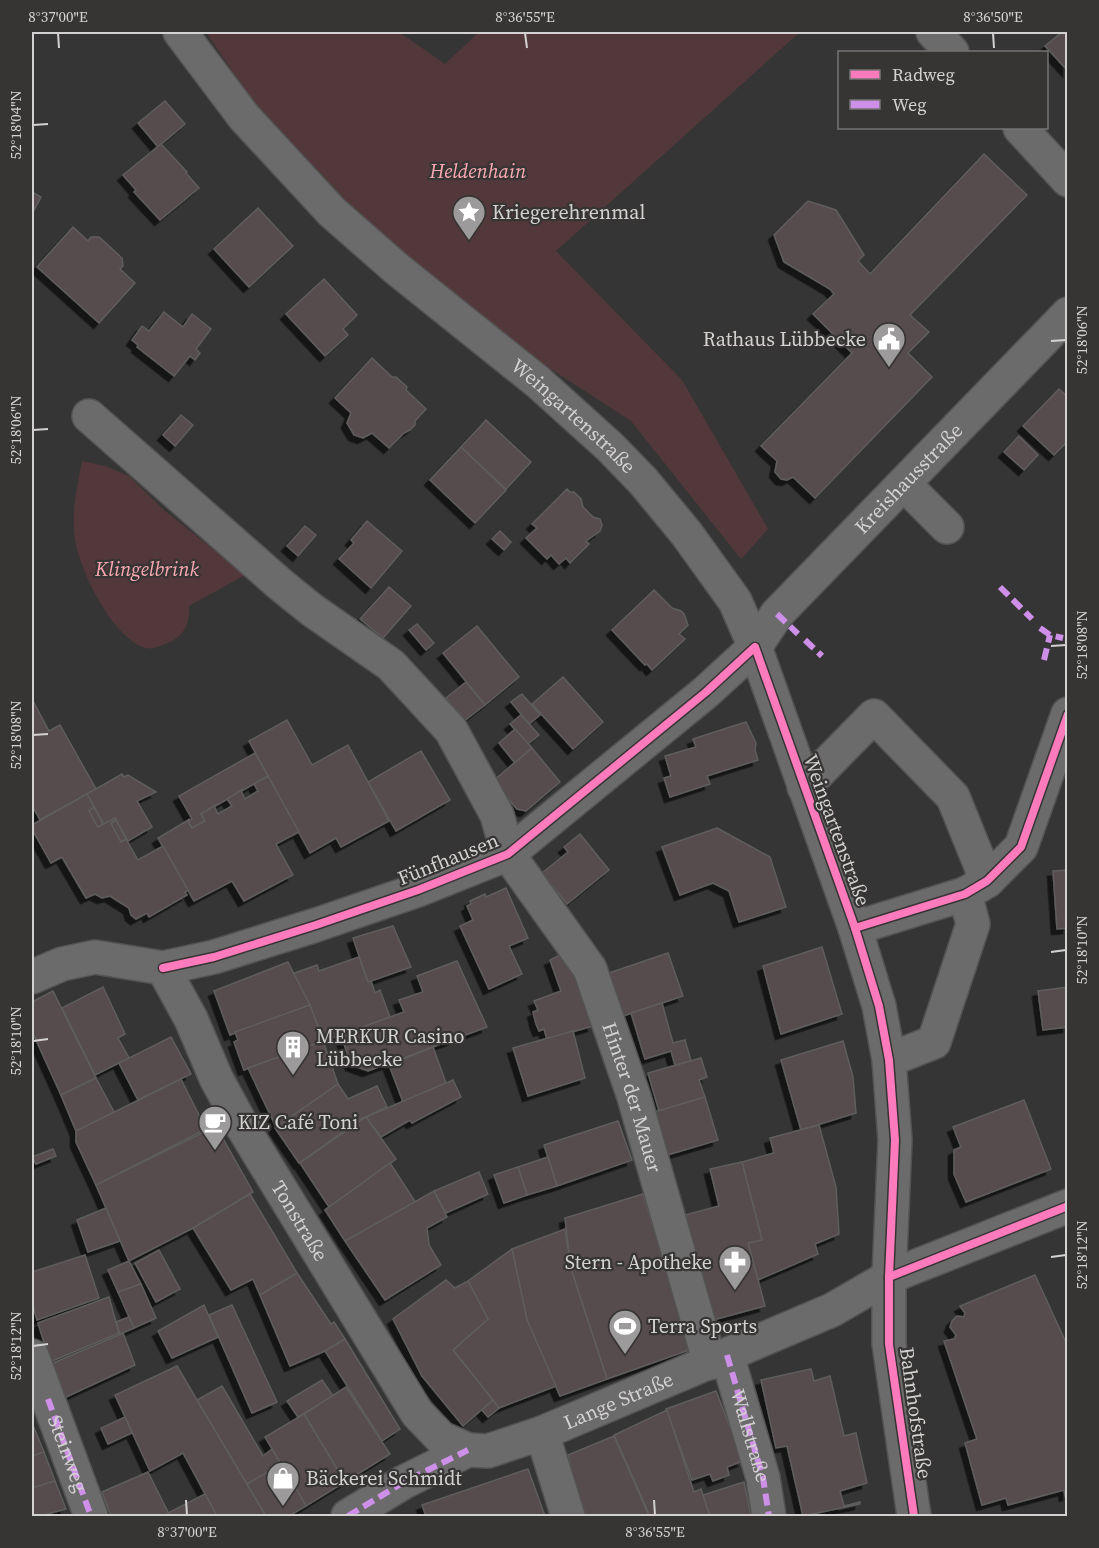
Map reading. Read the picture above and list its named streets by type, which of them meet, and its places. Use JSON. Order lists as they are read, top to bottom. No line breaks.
{"streets":{"street":["Weingartenstraße","Kreishausstraße","Fünfhausen","Hinter der Mauer","Tonstraße","Lange Straße","Bahnhofstraße","Wallstraße","Steinweg"]},"crossings":[["Weingartenstraße","Kreishausstraße"],["Weingartenstraße","Fünfhausen"],["Weingartenstraße","Lange Straße"],["Weingartenstraße","Bahnhofstraße"],["Kreishausstraße","Fünfhausen"],["Fünfhausen","Hinter der Mauer"],["Fünfhausen","Tonstraße"],["Hinter der Mauer","Lange Straße"],["Hinter der Mauer","Wallstraße"],["Tonstraße","Lange Straße"],["Lange Straße","Bahnhofstraße"],["Lange Straße","Wallstraße"]],"parks":["Heldenhain","Klingelbrink"],"places":{"place":["Kriegerehrenmal"],"public building":["Rathaus Lübbecke"],"building":["MERKUR Casino Lübbecke"],"cafe":["KIZ Café Toni"],"pharmacy":["Stern - Apotheke"],"sports":["Terra Sports"],"shop":["Bäckerei Schmidt"]},"legend":["Radweg","Weg"],"coordinates":["8°37'00\"E","8°36'55\"E","8°36'50\"E","52°18'04\"N","52°18'06\"N","52°18'08\"N","52°18'10\"N","52°18'12\"N"]}
